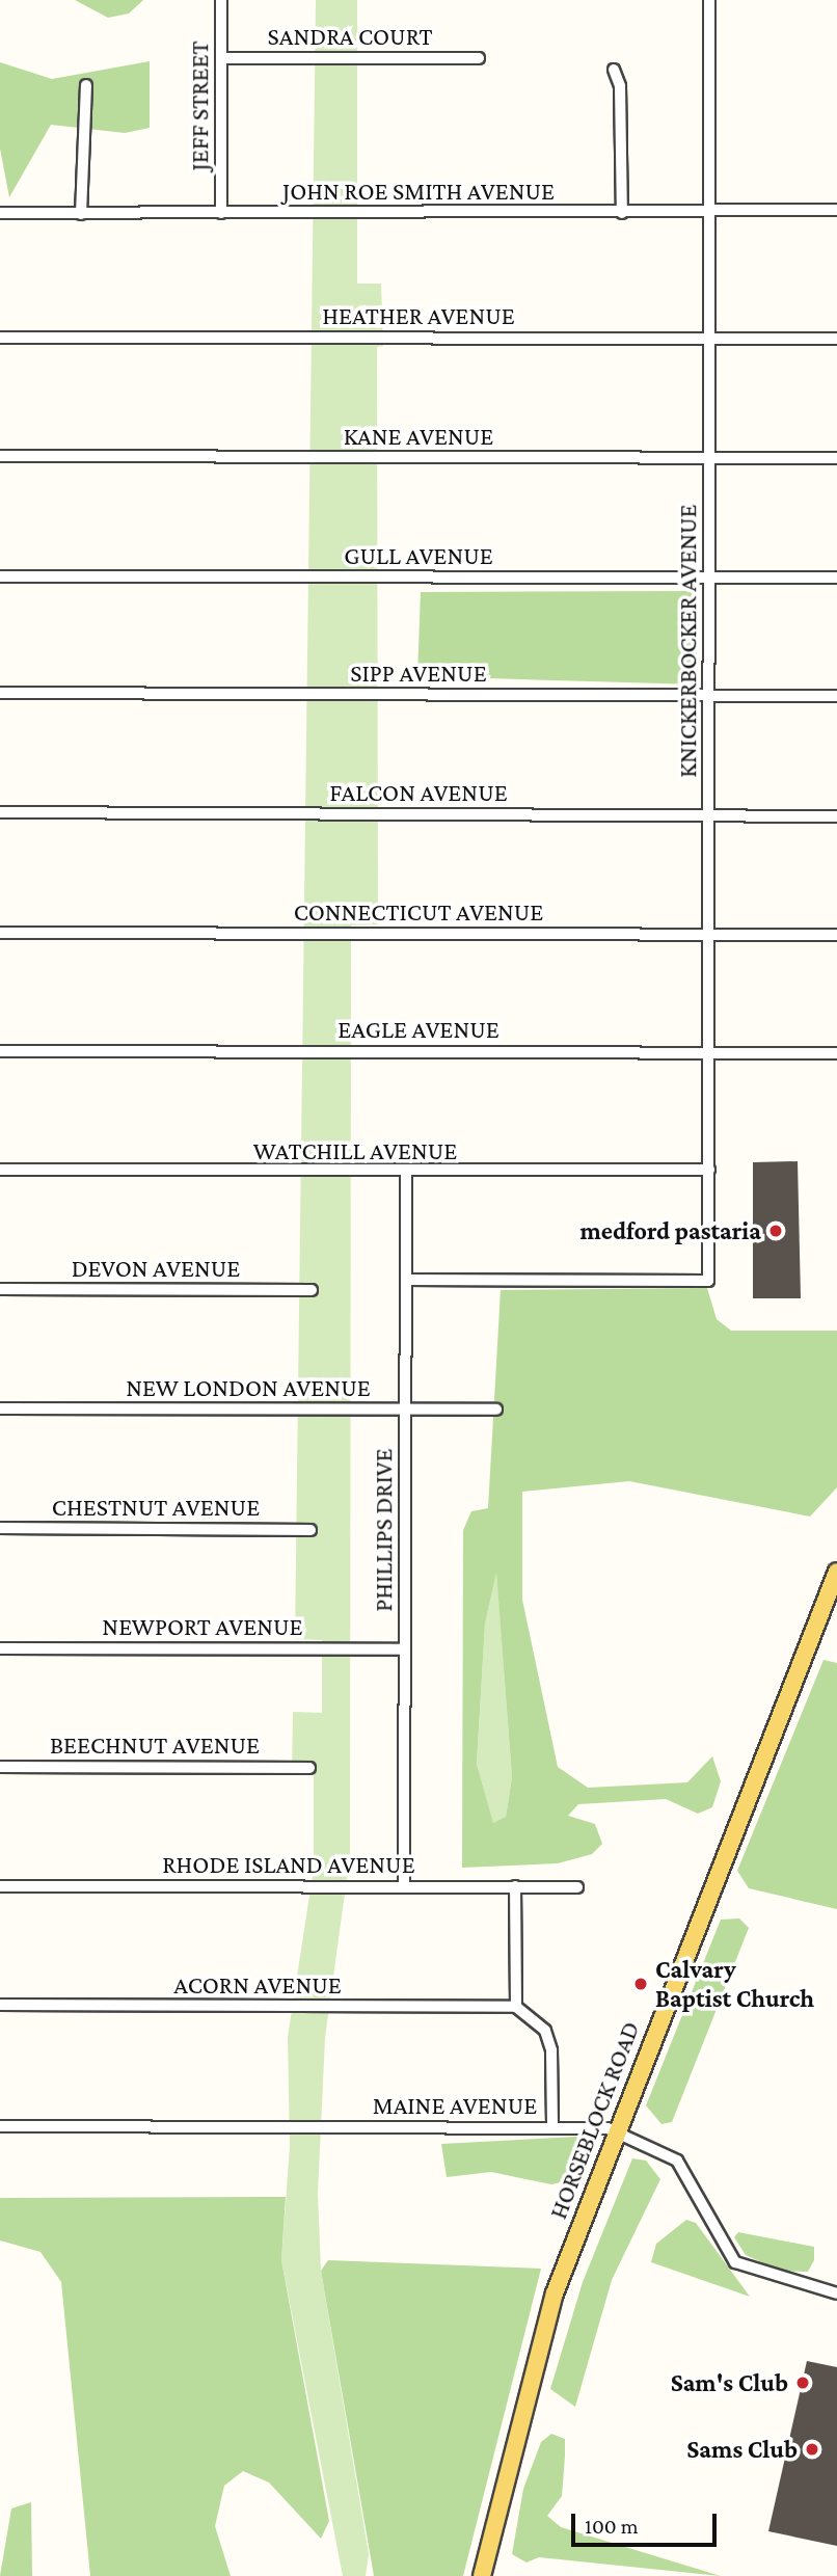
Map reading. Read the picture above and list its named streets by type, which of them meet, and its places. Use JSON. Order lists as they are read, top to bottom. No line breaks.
{"streets":{"main road":["HORSEBLOCK ROAD"],"street":["SANDRA COURT","JEFF STREET","JOHN ROE SMITH AVENUE","HEATHER AVENUE","KANE AVENUE","GULL AVENUE","KNICKERBOCKER AVENUE","SIPP AVENUE","FALCON AVENUE","CONNECTICUT AVENUE","EAGLE AVENUE","WATCHILL AVENUE","DEVON AVENUE","NEW LONDON AVENUE","CHESTNUT AVENUE","PHILLIPS DRIVE","NEWPORT AVENUE","BEECHNUT AVENUE","RHODE ISLAND AVENUE","ACORN AVENUE","MAINE AVENUE"]},"crossings":[["SANDRA COURT","JEFF STREET"],["JEFF STREET","JOHN ROE SMITH AVENUE"],["JOHN ROE SMITH AVENUE","KNICKERBOCKER AVENUE"],["HEATHER AVENUE","KNICKERBOCKER AVENUE"],["KANE AVENUE","KNICKERBOCKER AVENUE"],["GULL AVENUE","KNICKERBOCKER AVENUE"],["KNICKERBOCKER AVENUE","SIPP AVENUE"],["KNICKERBOCKER AVENUE","FALCON AVENUE"],["KNICKERBOCKER AVENUE","CONNECTICUT AVENUE"],["KNICKERBOCKER AVENUE","EAGLE AVENUE"],["KNICKERBOCKER AVENUE","WATCHILL AVENUE"],["KNICKERBOCKER AVENUE","PHILLIPS DRIVE"],["WATCHILL AVENUE","PHILLIPS DRIVE"],["NEW LONDON AVENUE","PHILLIPS DRIVE"],["PHILLIPS DRIVE","NEWPORT AVENUE"],["PHILLIPS DRIVE","RHODE ISLAND AVENUE"],["MAINE AVENUE","HORSEBLOCK ROAD"]],"places":["medford pastaria","Calvary Baptist Church","Sam's Club","Sams Club"],"scale_bar":"100 m"}
